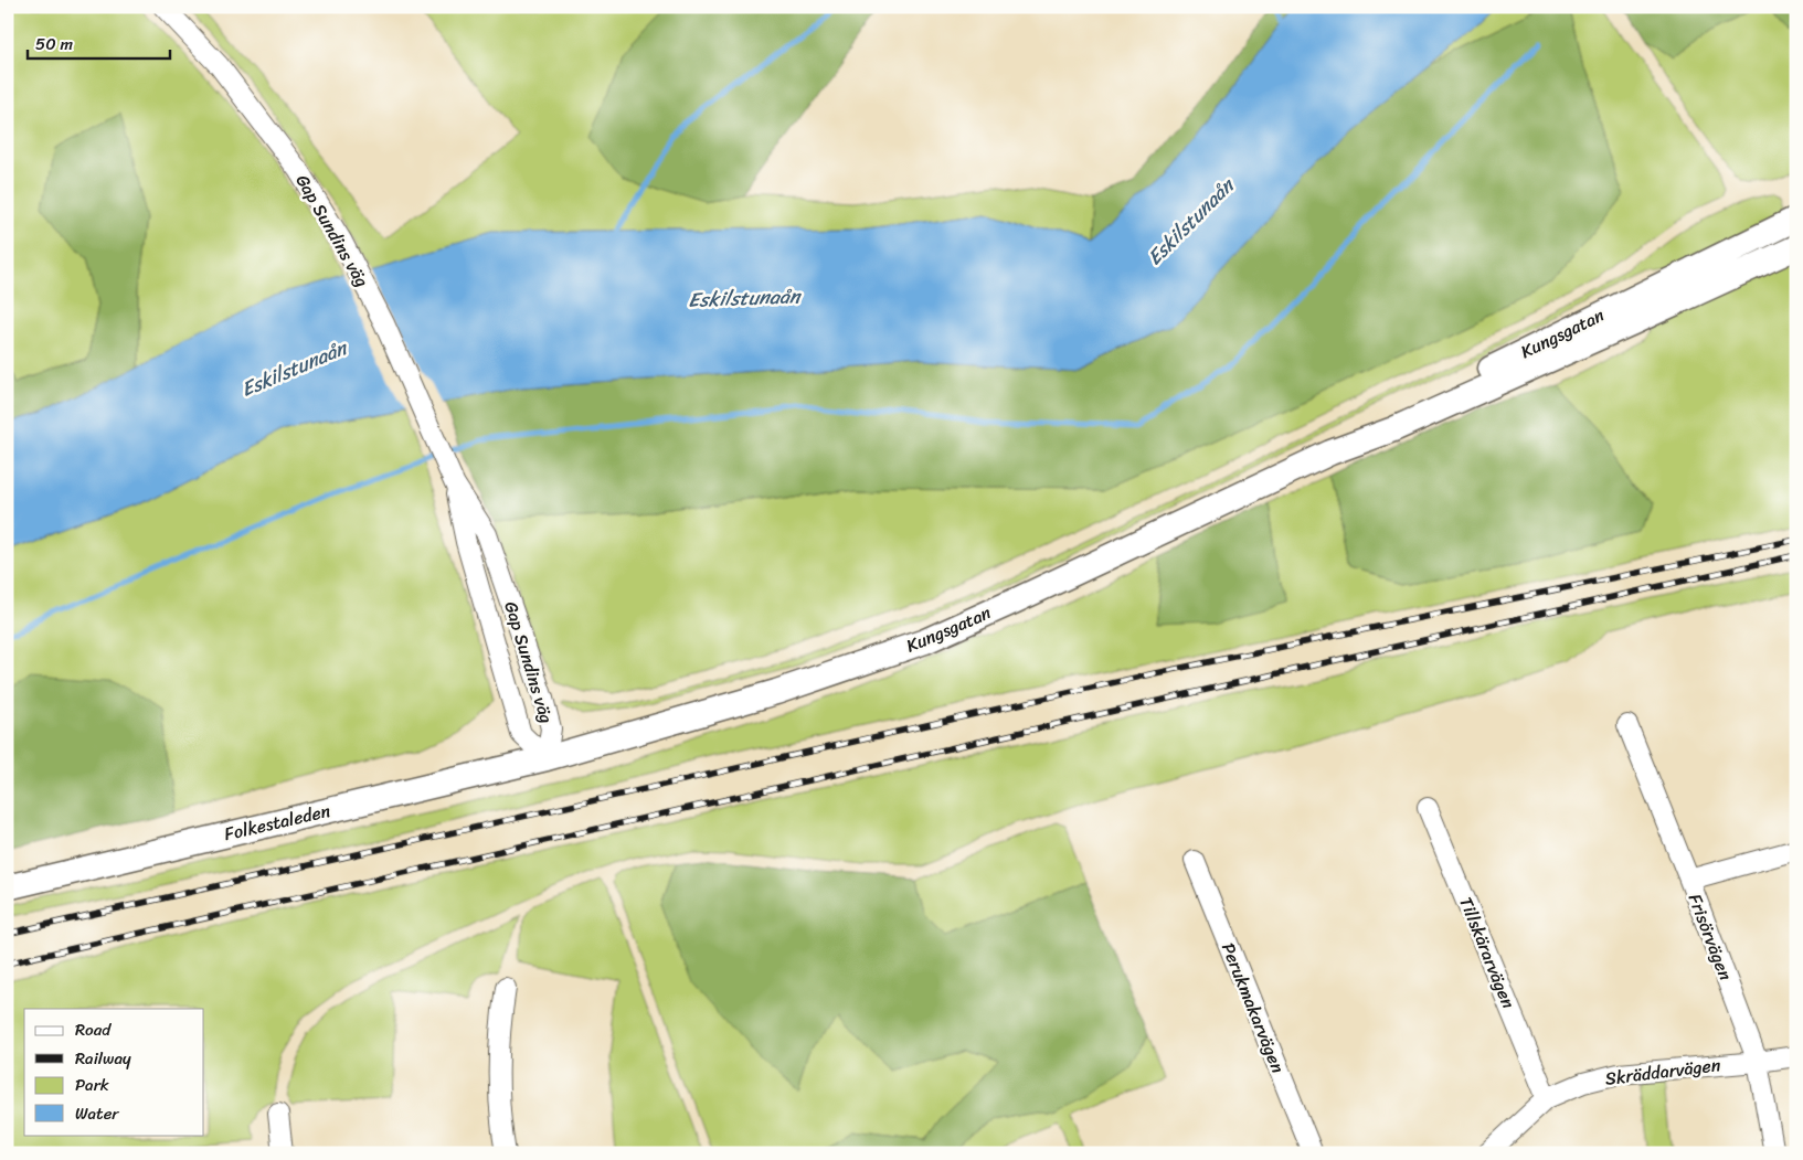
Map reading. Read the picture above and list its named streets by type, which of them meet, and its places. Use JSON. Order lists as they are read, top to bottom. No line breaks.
{"streets":{"main road":["Kungsgatan","Folkestaleden"],"street":["Gap Sundins väg","Frisörvägen","Tillskärarvägen","Perukmakarvägen","Skräddarvägen"]},"crossings":[["Gap Sundins väg","Kungsgatan"],["Gap Sundins väg","Folkestaleden"],["Kungsgatan","Folkestaleden"],["Frisörvägen","Skräddarvägen"],["Tillskärarvägen","Skräddarvägen"]],"water":["Eskilstunaån"],"legend":["Road","Railway","Park","Water"],"scale_bar":"50 m"}
